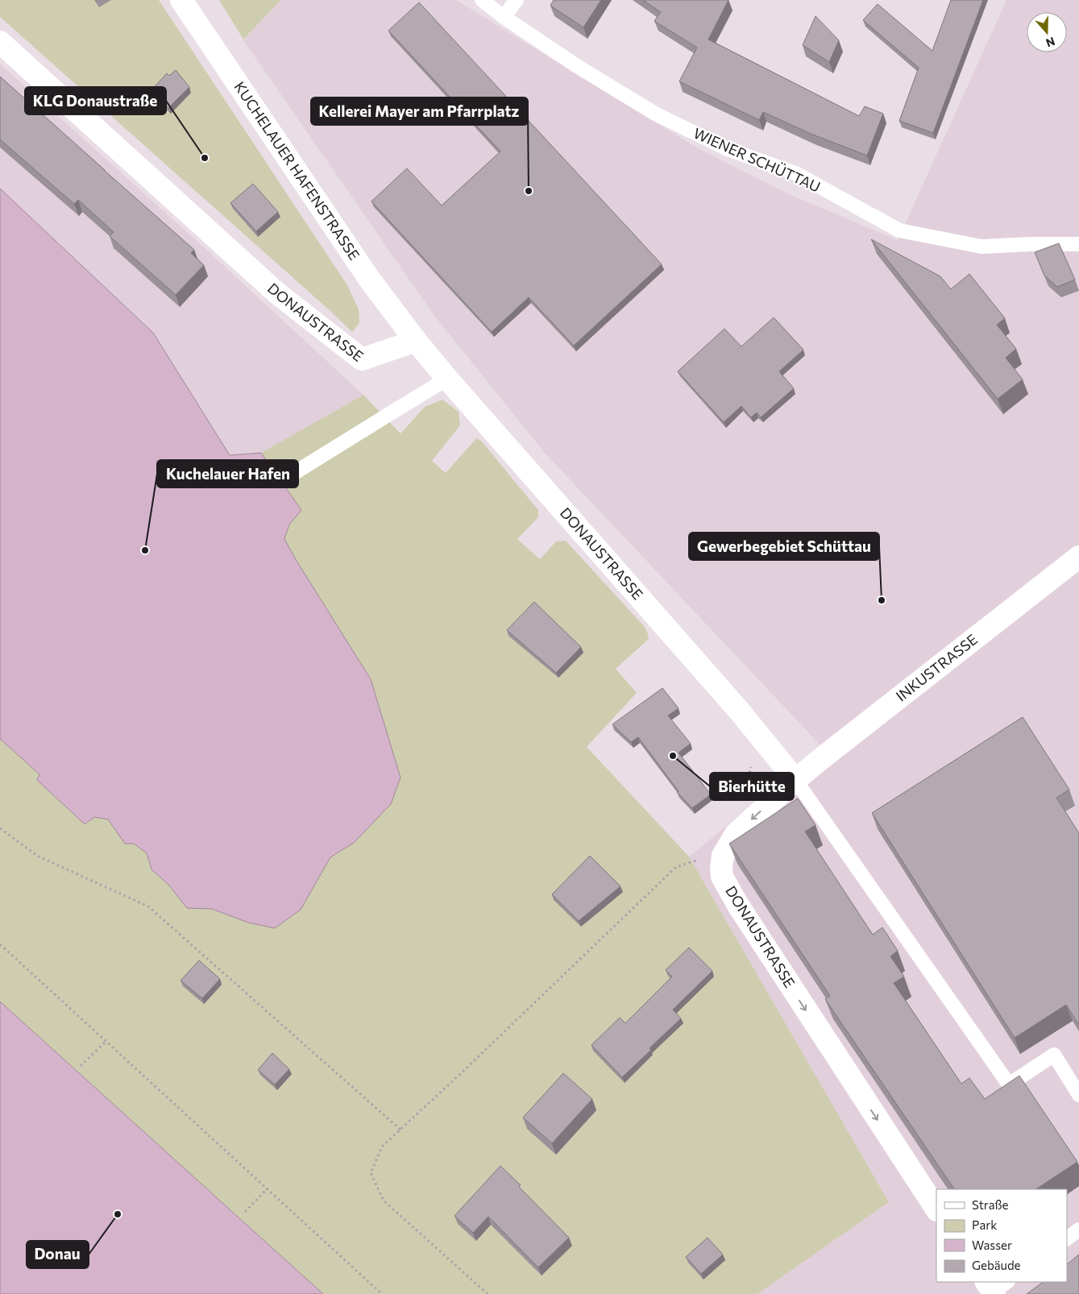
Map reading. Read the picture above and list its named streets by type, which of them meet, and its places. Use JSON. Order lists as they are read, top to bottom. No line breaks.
{"streets":{"street":["KUCHELAUER HAFENSTRASSE","DONAUSTRASSE","INKUSTRASSE"],"lane":["WIENER SCHÜTTAU"]},"crossings":[["KUCHELAUER HAFENSTRASSE","DONAUSTRASSE"],["DONAUSTRASSE","INKUSTRASSE"]],"places":["KLG Donaustraße","Kellerei Mayer am Pfarrplatz","Kuchelauer Hafen","Gewerbegebiet Schüttau","Bierhütte","Donau"],"legend":["Straße","Park","Wasser","Gebäude"],"north":"bottom"}
